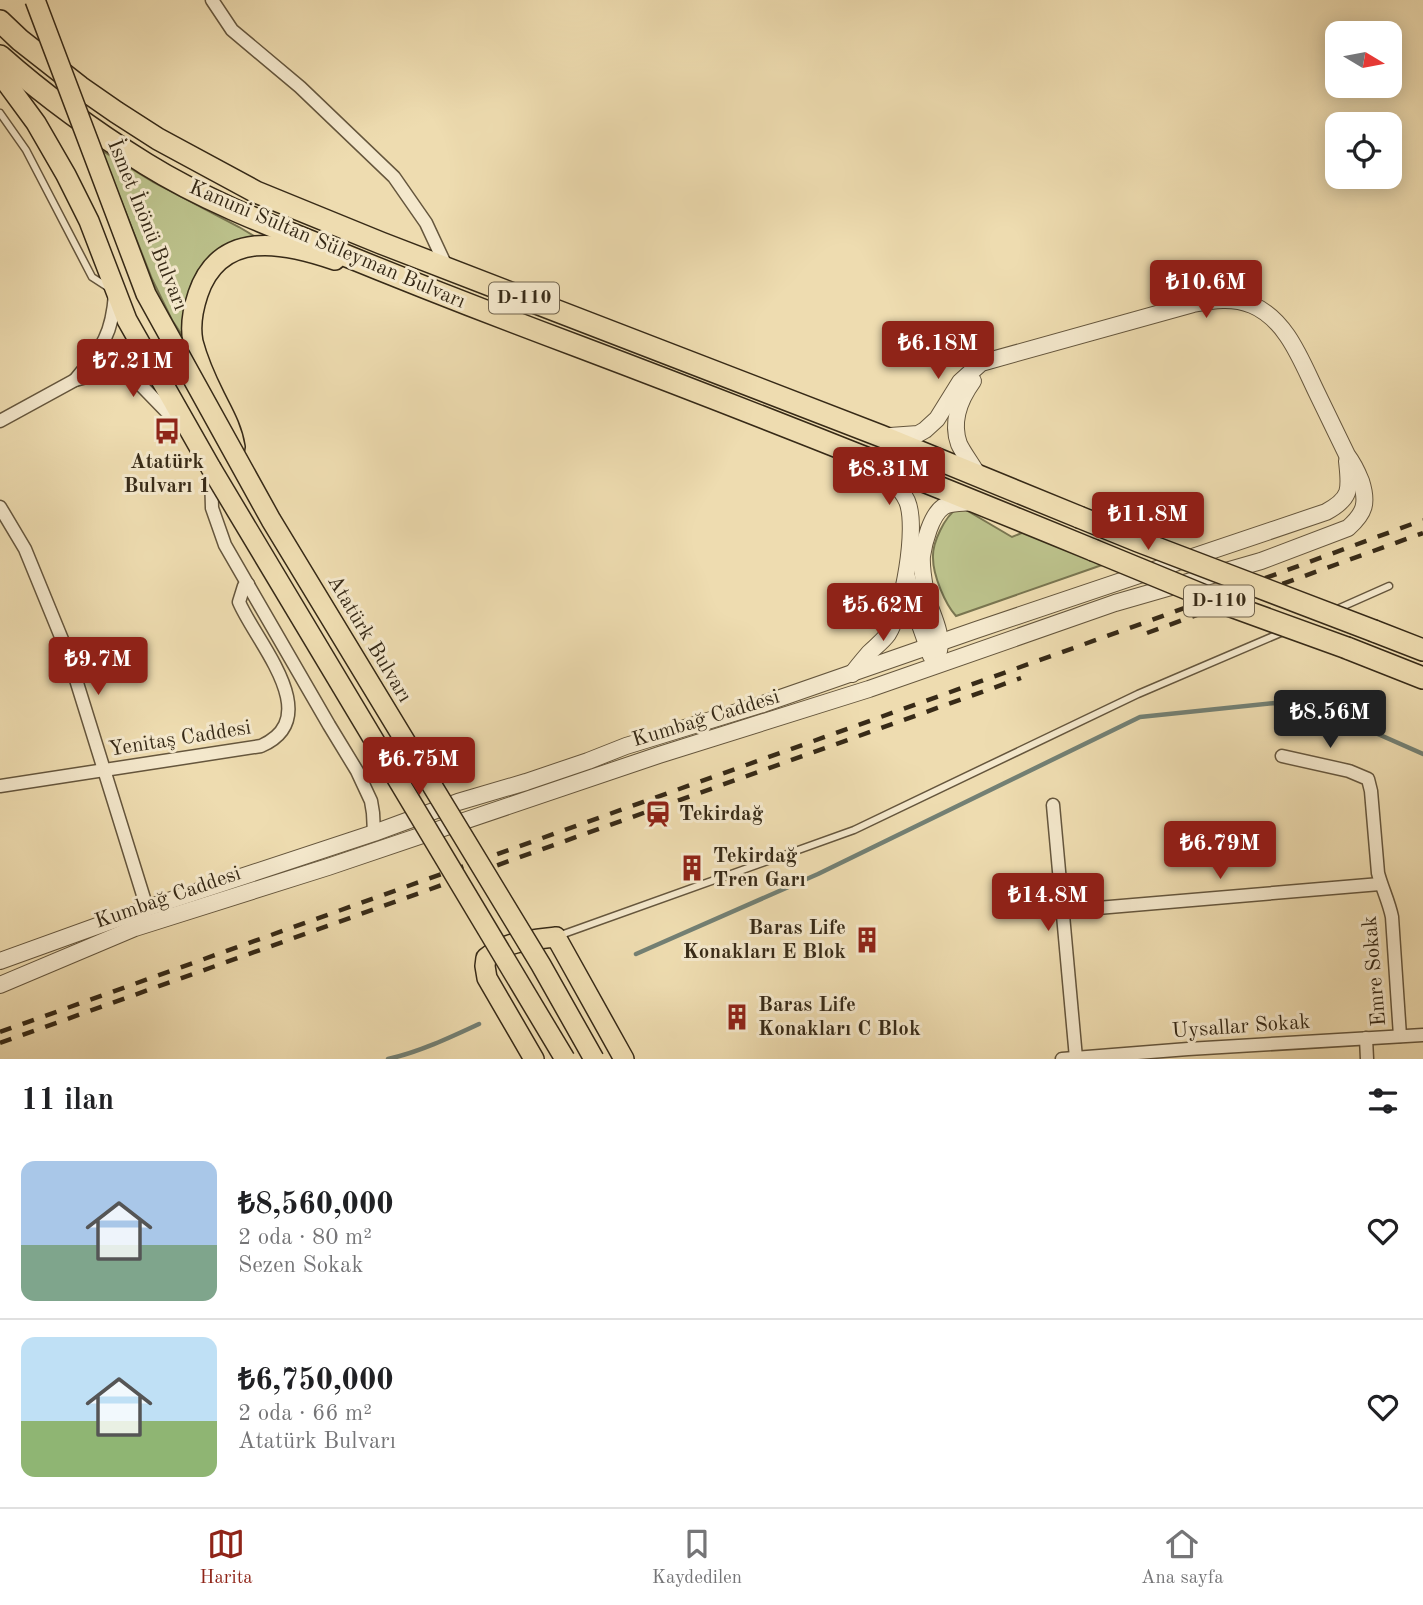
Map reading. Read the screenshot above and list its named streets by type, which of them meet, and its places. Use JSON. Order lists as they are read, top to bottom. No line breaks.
{"streets":{"highway":["Kanuni Sultan Süleyman Bulvarı","D-110"],"main road":["İsmet İnönü Bulvarı","Atatürk Bulvarı"],"street":["Kumbağ Caddesi","Yenitaş Caddesi","Emre Sokak","Uysallar Sokak"]},"crossings":[["İsmet İnönü Bulvarı","Atatürk Bulvarı"],["Kanuni Sultan Süleyman Bulvarı","Kumbağ Caddesi"],["Emre Sokak","Uysallar Sokak"]],"places":{"bus stop":["Atatürk Bulvarı 1"],"station":["Tekirdağ"],"building":["Tekirdağ Tren Garı","Baras Life Konakları E Blok","Baras Life Konakları C Blok"]},"north":"right","page":{"price":["₺10.6M","₺6.18M","₺7.21M","₺8.31M","₺11.8M","₺5.62M","₺9.7M","₺8.56M","₺6.75M","₺6.79M","₺14.8M"],"heading":"11 ilan","list":[{"name":"₺8,560,000","note":"2 oda · 80 m² · Sezen Sokak"},{"name":"₺6,750,000","note":"2 oda · 66 m² · Atatürk Bulvarı"}],"tabs":["Harita","Kaydedilen","Ana sayfa"]}}
